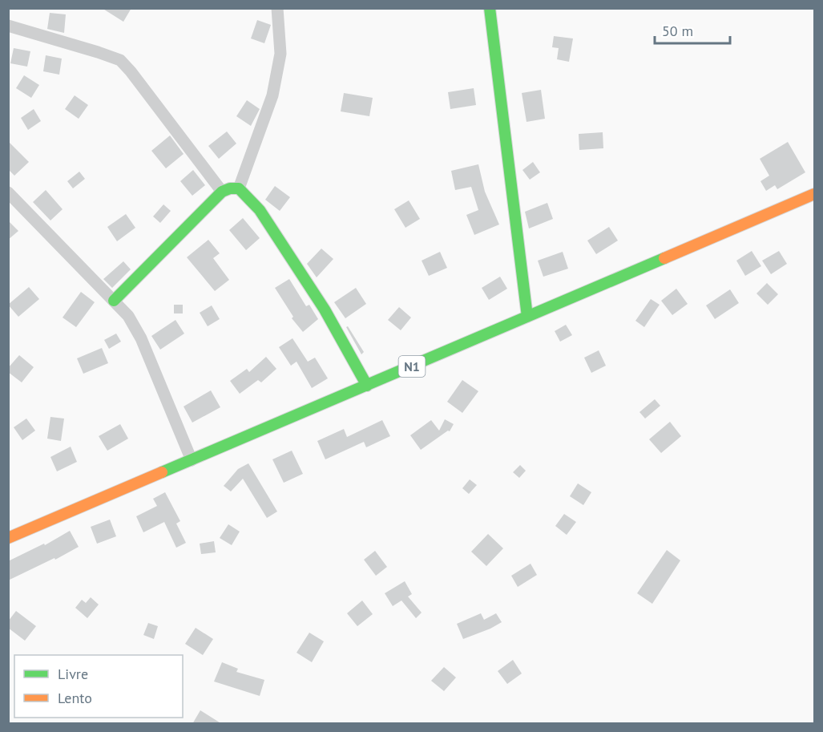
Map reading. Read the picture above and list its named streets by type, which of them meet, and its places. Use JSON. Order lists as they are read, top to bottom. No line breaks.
{"streets":{"main road":["N1"]},"legend":["Livre","Lento"],"scale_bar":"50 m"}
